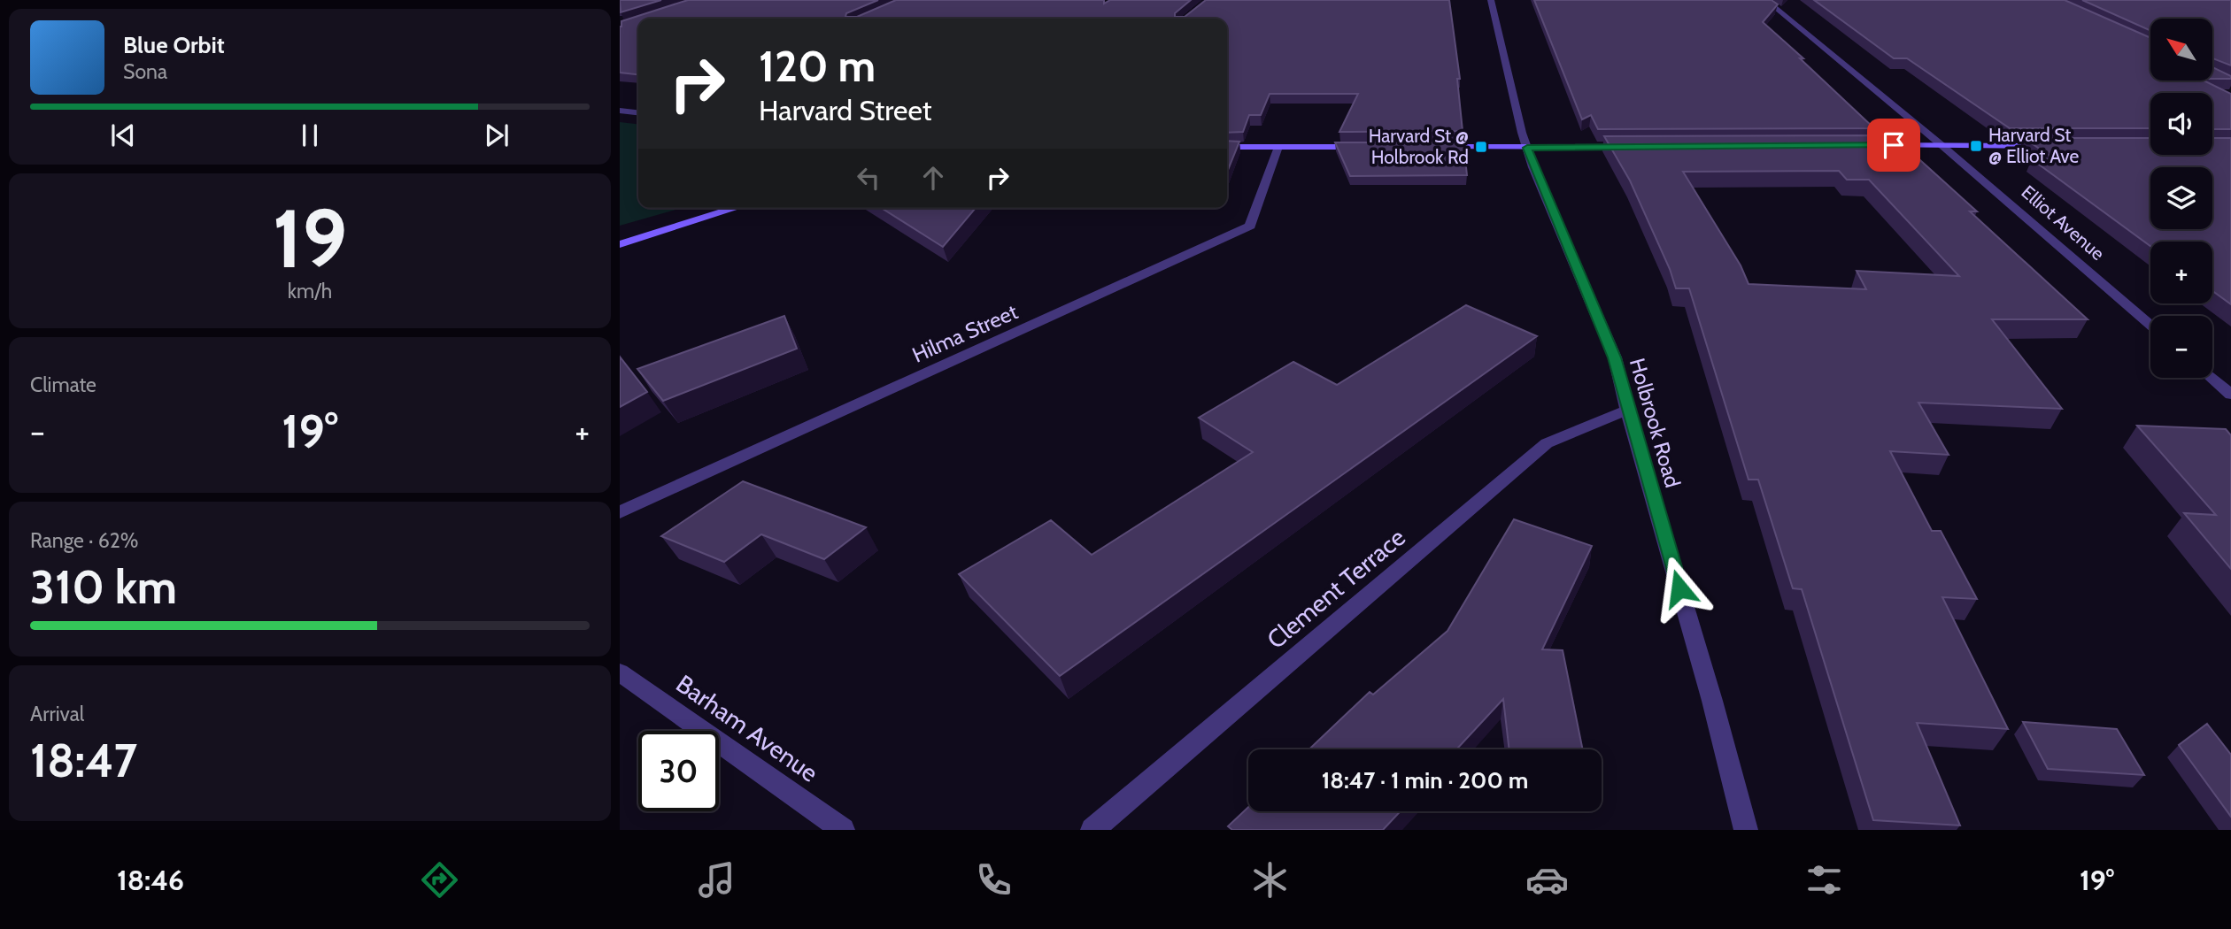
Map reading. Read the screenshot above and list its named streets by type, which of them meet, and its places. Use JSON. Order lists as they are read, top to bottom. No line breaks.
{"streets":{"street":["Elliot Avenue","Hilma Street","Holbrook Road","Clement Terrace","Barham Avenue"]},"crossings":[["Holbrook Road","Clement Terrace"]],"places":{"transit":["Harvard St @ Elliot Ave","Harvard St @ Holbrook Rd"]},"north":"top left","page":{"map_buttons":["+","−"],"turn":["120 m","Harvard Street"],"song":["Blue Orbit","Sona"],"tile":[["19","km/h"],"Climate",["Range · 62%","310 km"],["Arrival","18:47"]],"heat":["−","19°","+"],"limit":"30","trip":"18:47 · 1 min · 200 m","tabs":["18:46","19°"]}}
